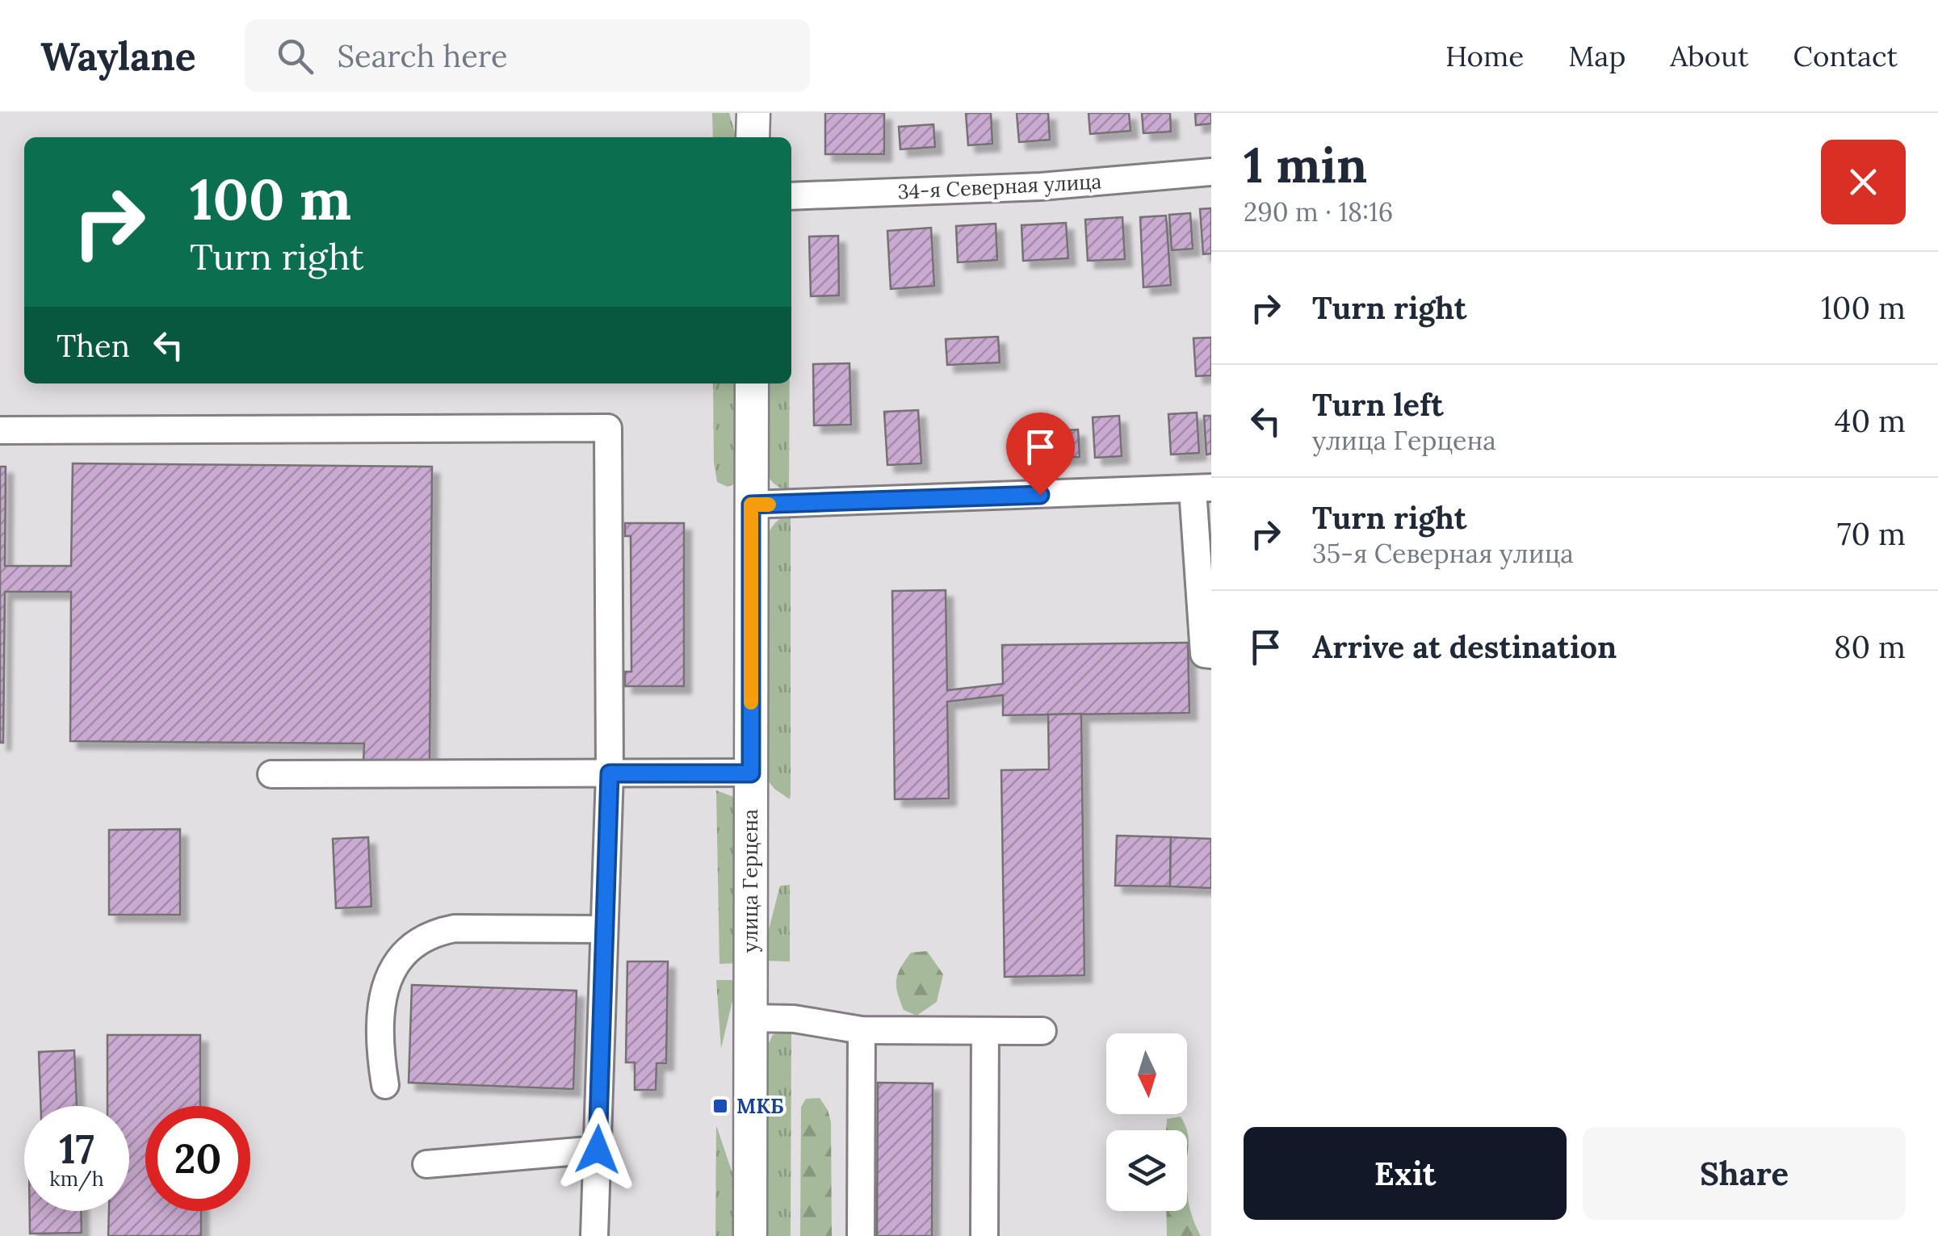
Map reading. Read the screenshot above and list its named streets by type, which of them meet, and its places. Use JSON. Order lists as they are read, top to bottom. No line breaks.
{"streets":{"main road":["улица Герцена"],"street":["34-я Северная улица"]},"places":{"transit":["МКБ"]},"north":"bottom","page":{"header":"Waylane","search":"Search here","nav":["Home","Map","About","Contact"],"heading":["1 min","290 m · 18:16"],"turn":["100 m","Turn right"],"list":[{"name":"Turn right","value":"100 m"},{"name":"Turn left","note":"улица Герцена","value":"40 m"},{"name":"Turn right","note":"35-я Северная улица","value":"70 m"},{"name":"Arrive at destination","value":"80 m"}],"then":"Then","speed":"17 km/h","limit":"20","buttons":["Exit","Share"]}}
